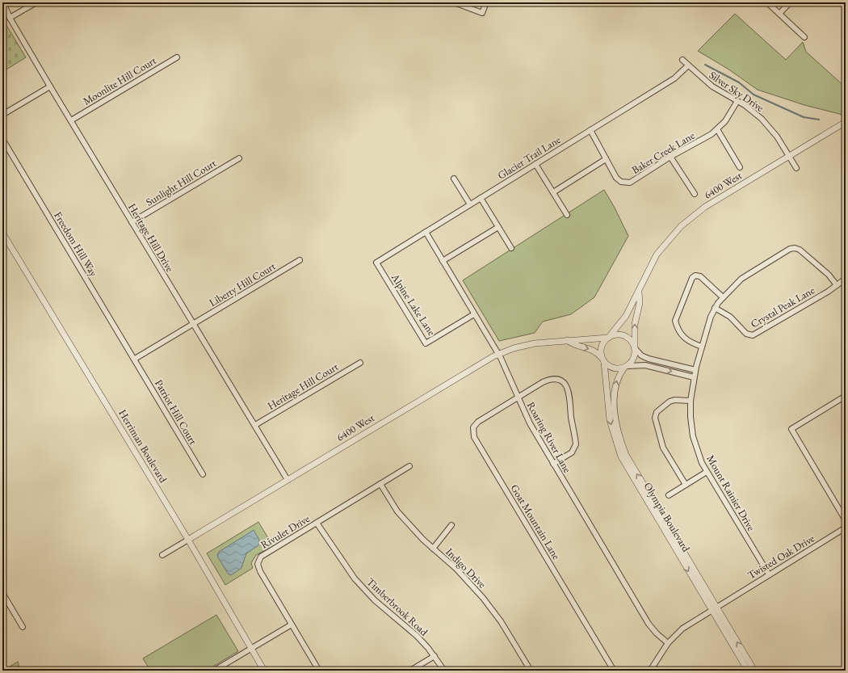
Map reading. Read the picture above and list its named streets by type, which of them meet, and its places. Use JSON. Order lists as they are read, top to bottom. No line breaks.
{"streets":{"street":["Moonlite Hill Court","Silver Sky Drive","Baker Creek Lane","Glacier Trail Lane","Sunlight Hill Court","6400 West","Heritage Hill Drive","Freedom Hill Way","Liberty Hill Court","Alpine Lake Lane","Crystal Peak Lane","Heritage Hill Court","Patriot Hill Court","Roaring River Lane","Herriman Boulevard","Mount Rainier Drive","Olympia Boulevard","Goat Mountain Lane","Rivulet Drive","Twisted Oak Drive","Indigo Drive","Timberbrook Road"]},"crossings":[["Moonlite Hill Court","Heritage Hill Drive"],["Silver Sky Drive","Baker Creek Lane"],["Silver Sky Drive","Glacier Trail Lane"],["Silver Sky Drive","6400 West"],["Baker Creek Lane","Glacier Trail Lane"],["Glacier Trail Lane","Alpine Lake Lane"],["Glacier Trail Lane","Roaring River Lane"],["Sunlight Hill Court","Heritage Hill Drive"],["6400 West","Heritage Hill Drive"],["6400 West","Roaring River Lane"],["6400 West","Herriman Boulevard"],["6400 West","Olympia Boulevard"],["Heritage Hill Drive","Liberty Hill Court"],["Heritage Hill Drive","Heritage Hill Court"],["Freedom Hill Way","Liberty Hill Court"],["Freedom Hill Way","Patriot Hill Court"],["Liberty Hill Court","Patriot Hill Court"],["Alpine Lake Lane","Roaring River Lane"],["Crystal Peak Lane","Mount Rainier Drive"],["Roaring River Lane","Goat Mountain Lane"],["Roaring River Lane","Twisted Oak Drive"],["Mount Rainier Drive","Twisted Oak Drive"],["Olympia Boulevard","Twisted Oak Drive"],["Rivulet Drive","Indigo Drive"],["Rivulet Drive","Timberbrook Road"]]}
